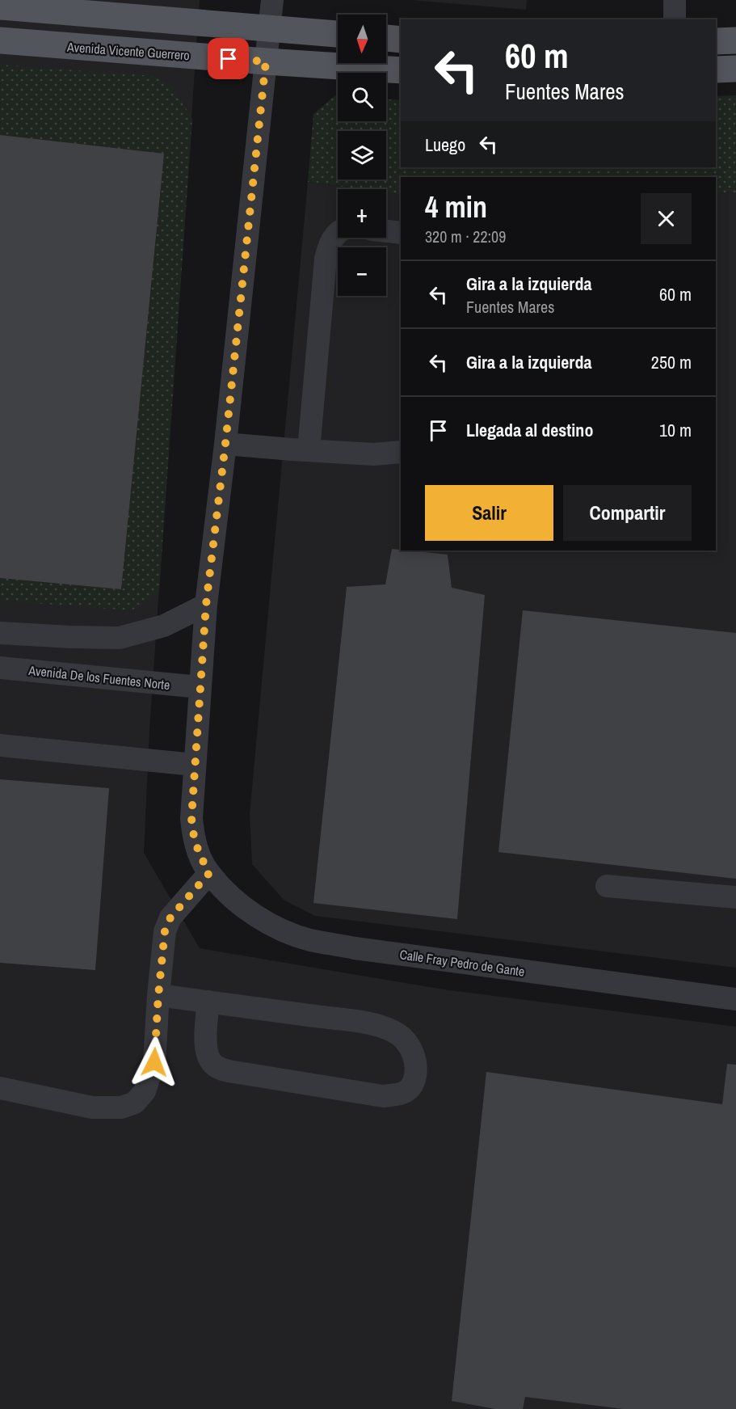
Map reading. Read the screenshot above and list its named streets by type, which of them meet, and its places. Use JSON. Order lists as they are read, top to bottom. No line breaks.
{"streets":{"main road":["Avenida Vicente Guerrero"],"street":["Avenida De los Fuentes Norte","Calle Fray Pedro de Gante"]},"crossings":[["Avenida Vicente Guerrero","Calle Fray Pedro de Gante"],["Avenida De los Fuentes Norte","Calle Fray Pedro de Gante"]],"north":"bottom","page":{"map_buttons":["+","−"],"turn":["60 m","Fuentes Mares"],"then":"Luego","heading":["4 min","320 m · 22:09"],"list":[{"name":"Gira a la izquierda","note":"Fuentes Mares","value":"60 m"},{"name":"Gira a la izquierda","value":"250 m"},{"name":"Llegada al destino","value":"10 m"}],"buttons":["Salir","Compartir"]}}
